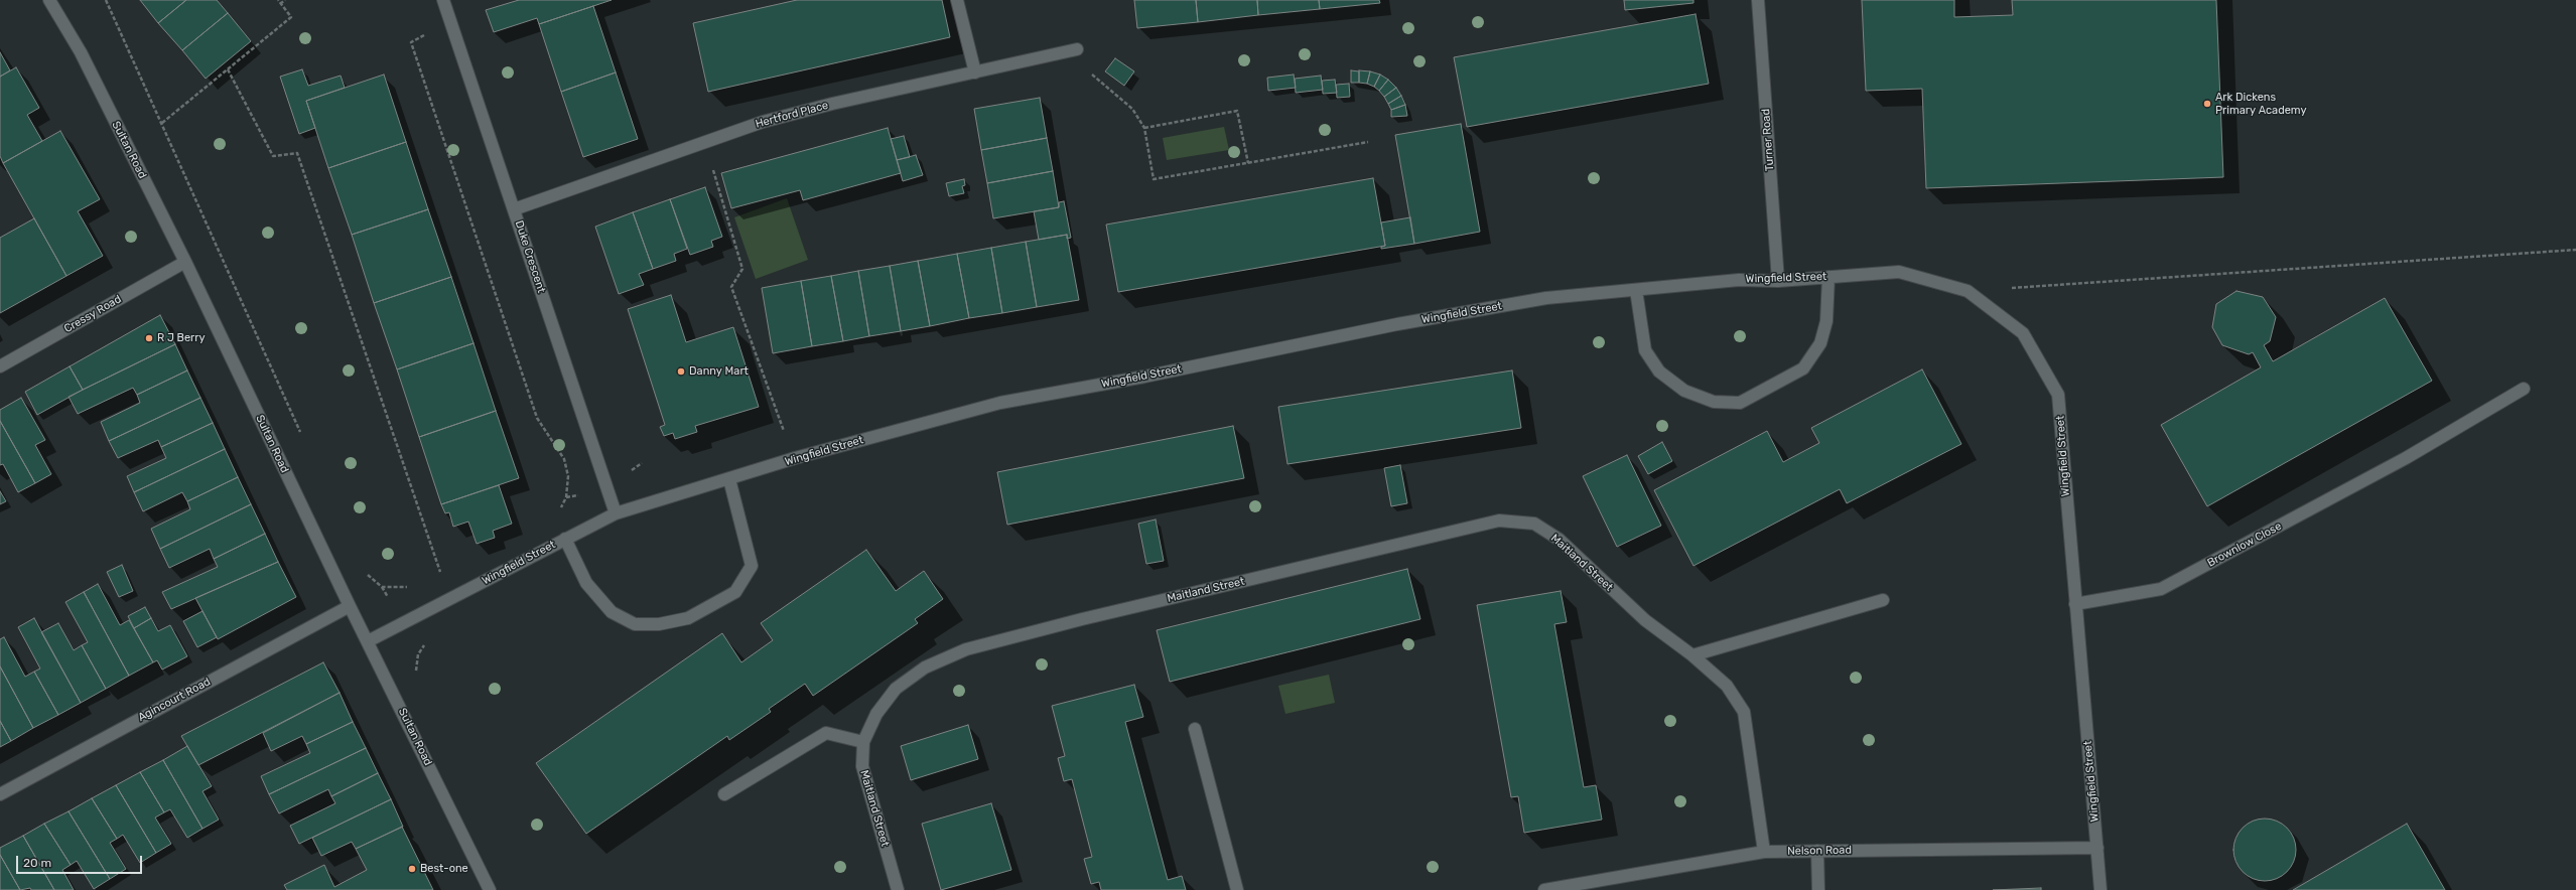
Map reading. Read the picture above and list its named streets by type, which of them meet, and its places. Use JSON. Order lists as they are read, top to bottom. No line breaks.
{"streets":{"street":["Hertford Place","Turner Road","Sultan Road","Duke Crescent","Wingfield Street","Cressy Road","Brownlow Close","Maitland Street","Agincourt Road","Nelson Road"]},"crossings":[["Hertford Place","Duke Crescent"],["Turner Road","Wingfield Street"],["Sultan Road","Wingfield Street"],["Sultan Road","Cressy Road"],["Sultan Road","Agincourt Road"],["Duke Crescent","Wingfield Street"],["Wingfield Street","Brownlow Close"],["Wingfield Street","Nelson Road"],["Maitland Street","Nelson Road"]],"places":["Ark Dickens Primary Academy","R J Berry","Danny Mart","Best-one"],"scale_bar":"20 m"}
